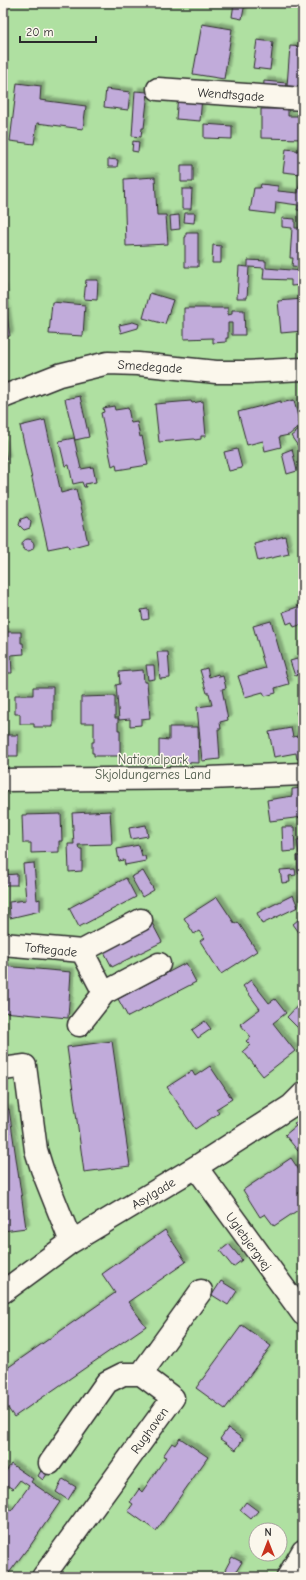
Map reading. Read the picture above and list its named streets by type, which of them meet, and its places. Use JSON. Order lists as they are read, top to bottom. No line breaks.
{"streets":{"street":["Wendtsgade","Smedegade","Toftegade","Asylgade","Uglebjergvej","Rughaven"]},"crossings":[["Asylgade","Uglebjergvej"]],"parks":["Nationalpark Skjoldungernes Land"],"scale_bar":"20 m","north":"top"}
